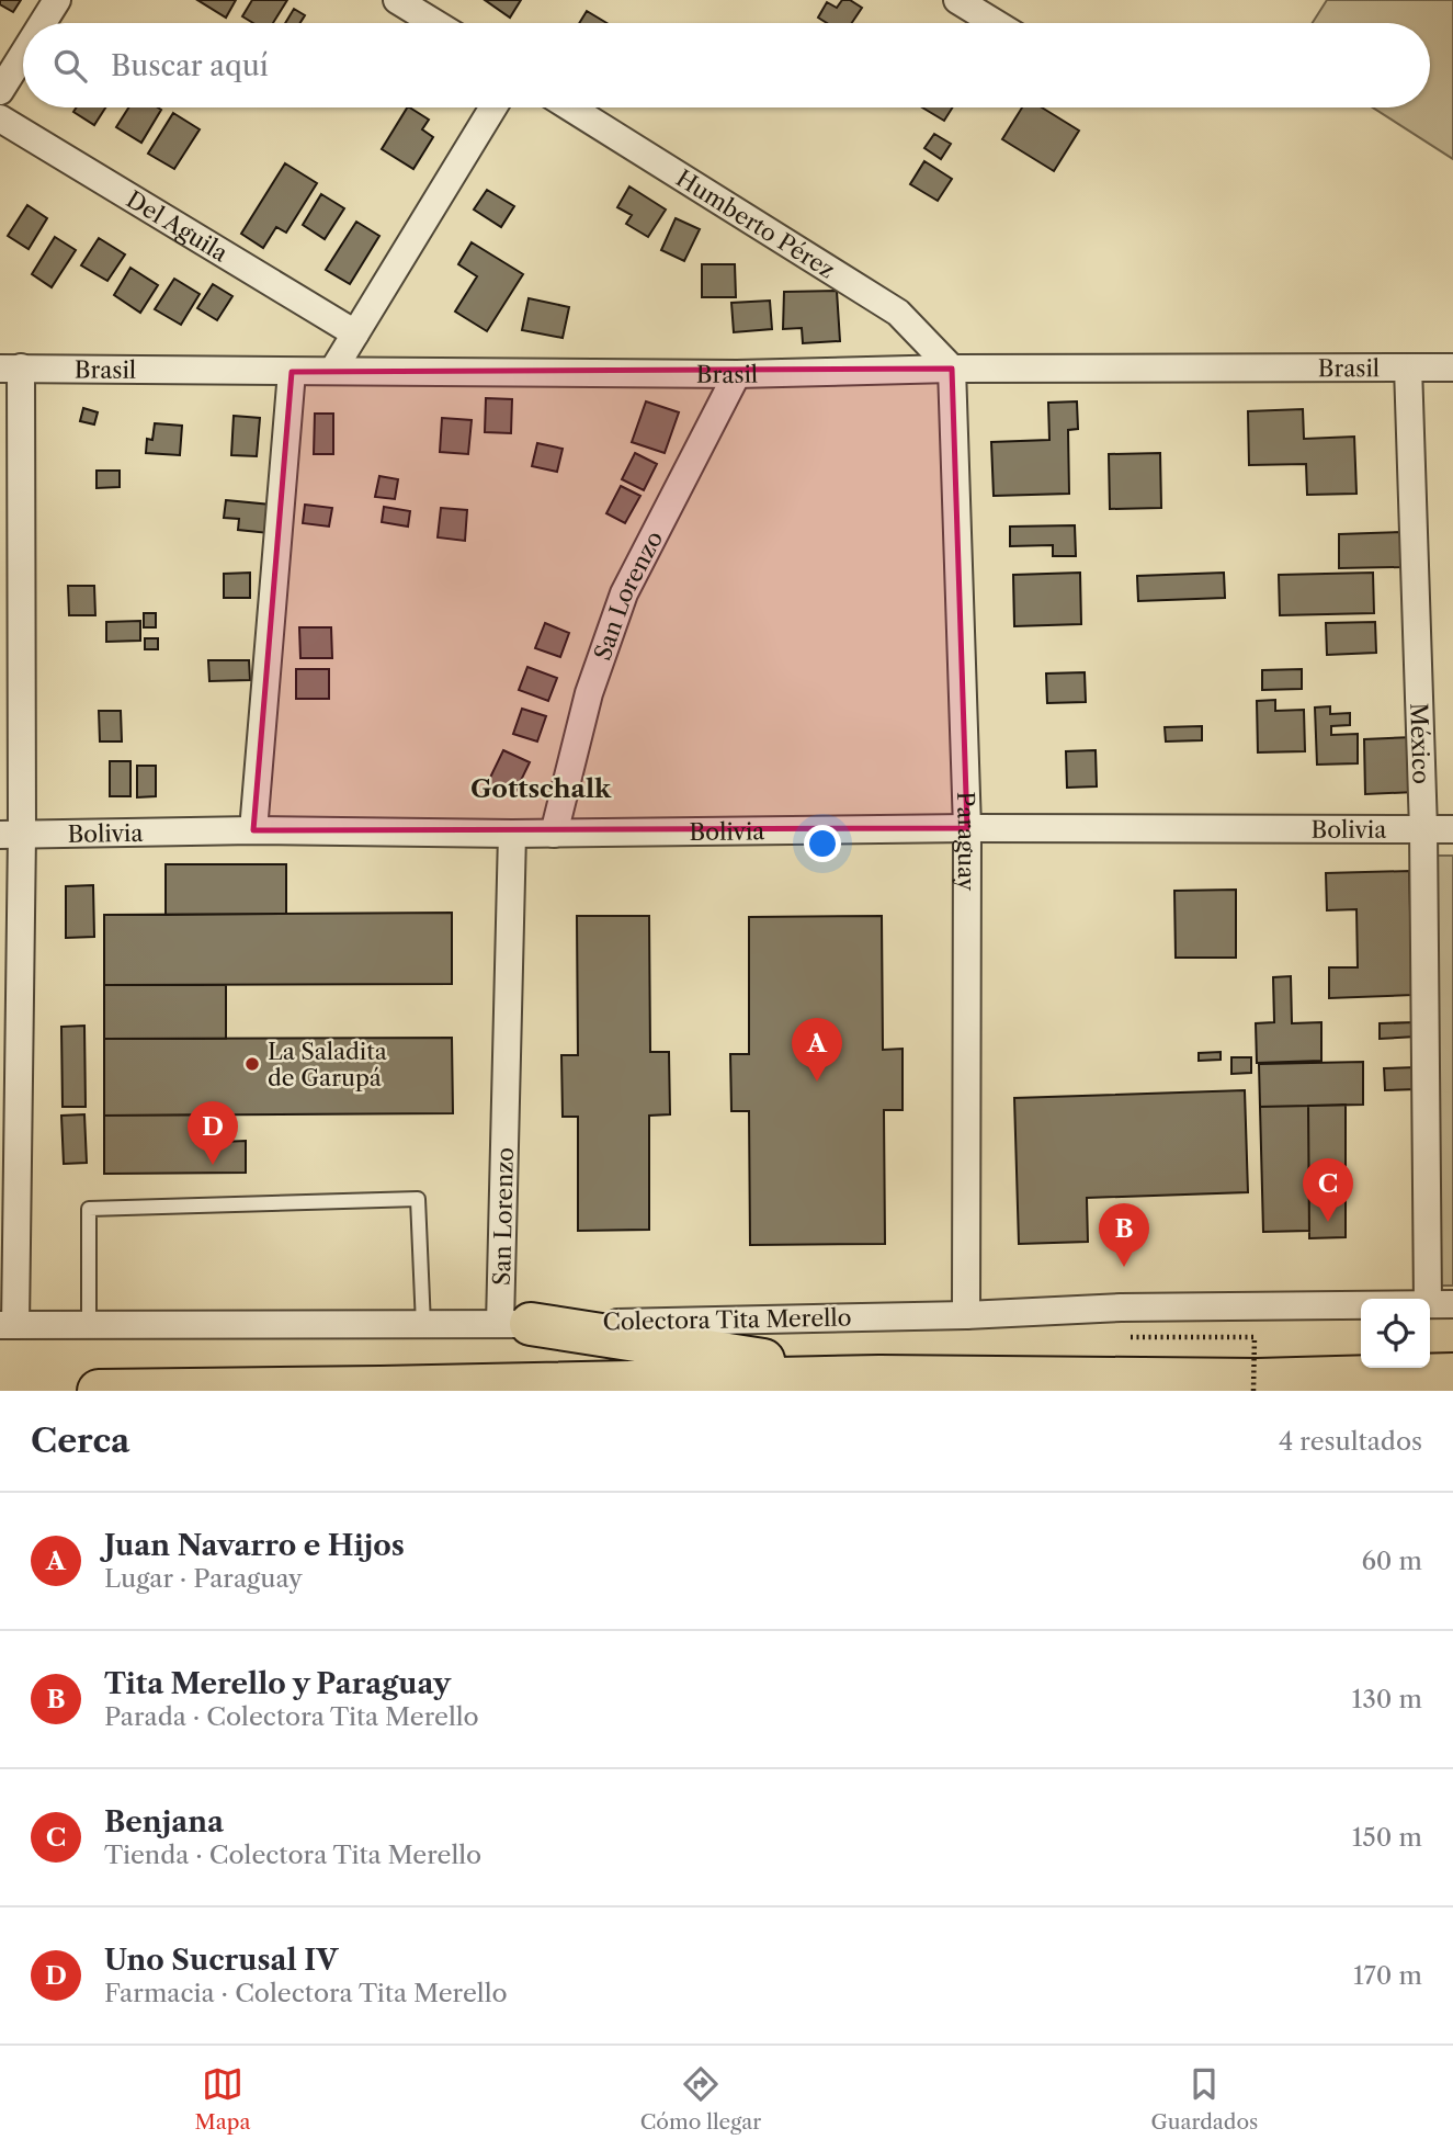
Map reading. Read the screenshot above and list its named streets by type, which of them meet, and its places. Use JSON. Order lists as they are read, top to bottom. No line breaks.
{"streets":{"street":["Humberto Pérez","Del Aguila","Brasil","San Lorenzo","México","Bolivia","Paraguay","Colectora Tita Merello"]},"crossings":[["Humberto Pérez","Brasil"],["Humberto Pérez","Paraguay"],["Brasil","San Lorenzo"],["Brasil","México"],["Brasil","Paraguay"],["San Lorenzo","Bolivia"],["San Lorenzo","Colectora Tita Merello"],["México","Bolivia"],["México","Colectora Tita Merello"],["Bolivia","Paraguay"],["Paraguay","Colectora Tita Merello"]],"districts":["Gottschalk"],"places":["La Saladita de Garupá"],"page":{"search":"Buscar aquí","pins":["A","D","C","B"],"heading":["Cerca","4 resultados"],"list":[{"mark":"A","name":"Juan Navarro e Hijos","note":"Lugar · Paraguay","value":"60 m"},{"mark":"B","name":"Tita Merello y Paraguay","note":"Parada · Colectora Tita Merello","value":"130 m"},{"mark":"C","name":"Benjana","note":"Tienda · Colectora Tita Merello","value":"150 m"},{"mark":"D","name":"Uno Sucrusal IV","note":"Farmacia · Colectora Tita Merello","value":"170 m"}],"nav":["Mapa","Cómo llegar","Guardados"]}}
